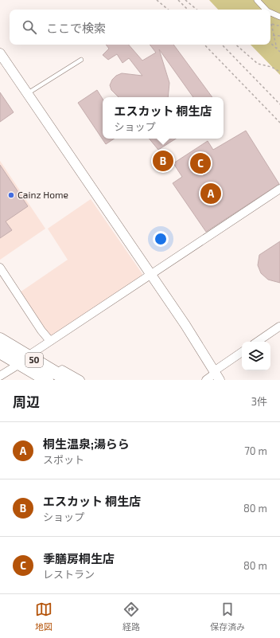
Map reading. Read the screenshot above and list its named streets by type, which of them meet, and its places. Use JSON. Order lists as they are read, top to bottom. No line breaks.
{"streets":{"highway":["50"]},"places":["Cainz Home"],"page":{"search":"ここで検索","popup":["エスカット 桐生店","ショップ"],"pins":["B","C","A"],"heading":["周辺","3件"],"list":[{"mark":"A","name":"桐生温泉;湯らら","note":"スポット","value":"70 m"},{"mark":"B","name":"エスカット 桐生店","note":"ショップ","value":"80 m"},{"mark":"C","name":"季膳房桐生店","note":"レストラン","value":"80 m"}],"nav":["地図","経路","保存済み"]}}
